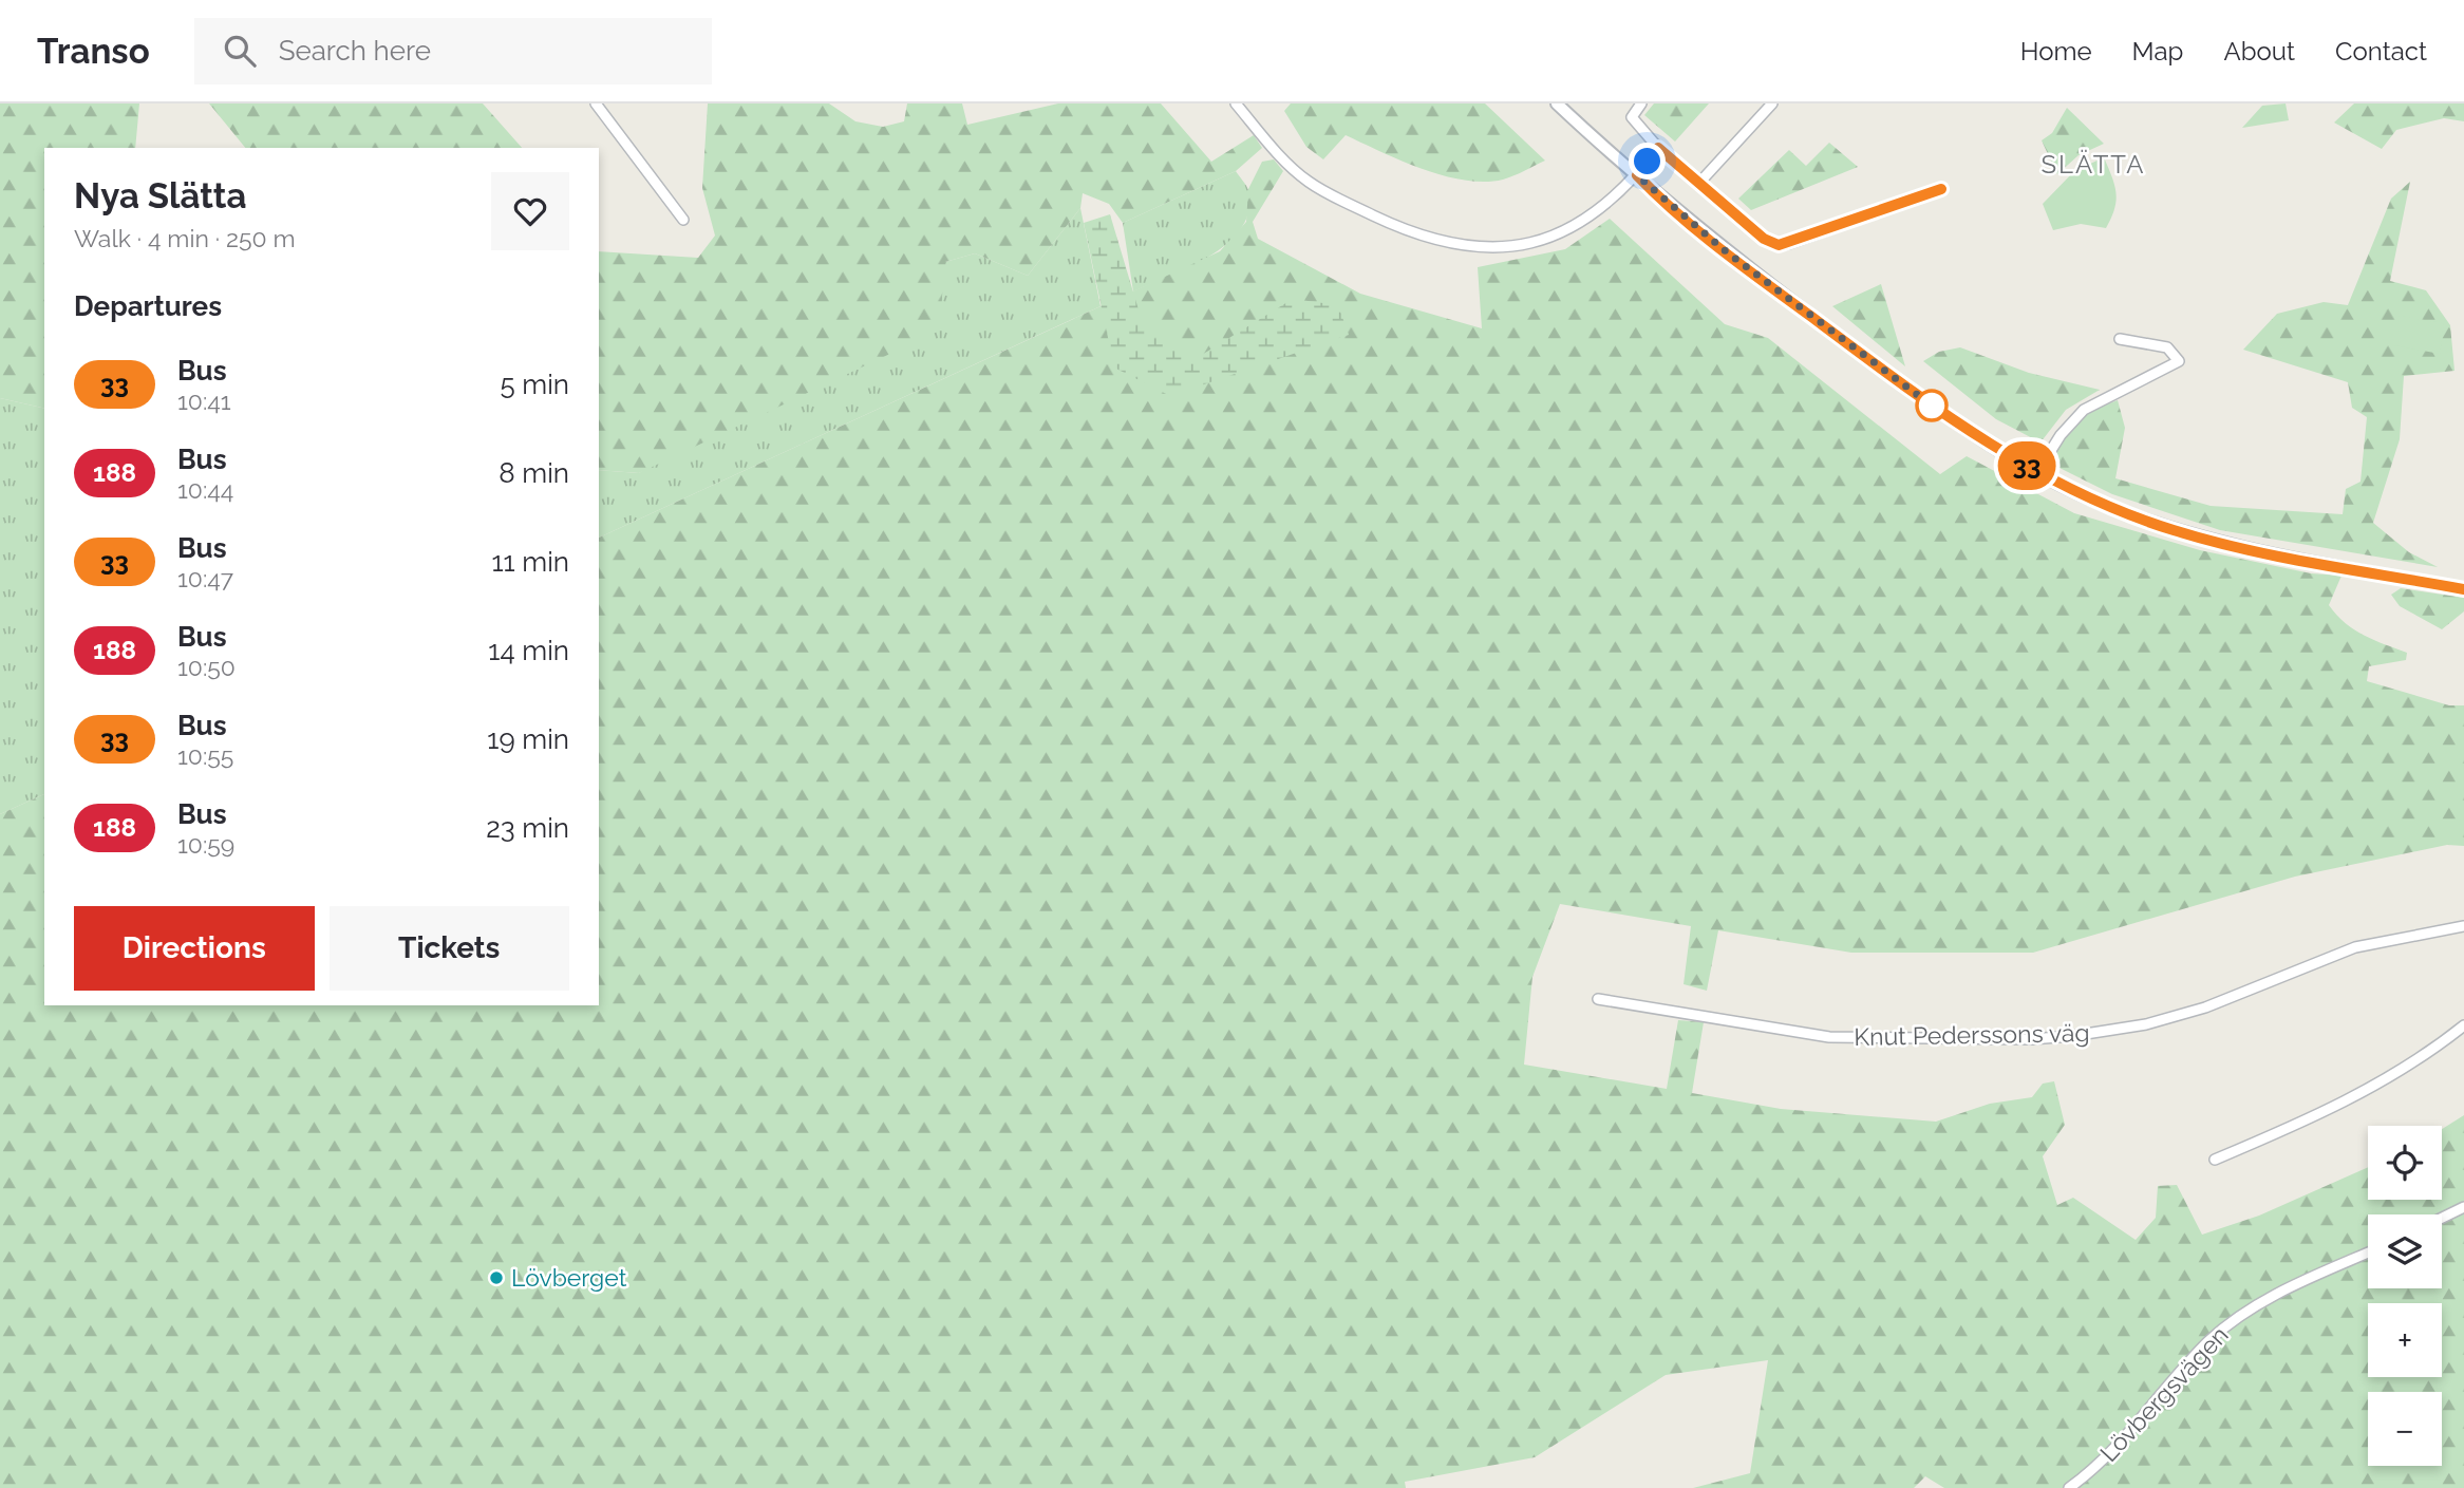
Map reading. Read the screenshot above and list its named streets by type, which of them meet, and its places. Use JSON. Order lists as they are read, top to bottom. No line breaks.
{"streets":{"street":["Knut Pederssons väg","Lövbergsvägen"]},"districts":["SLÄTTA"],"places":["Lövberget"],"lines":["bus line 33"],"page":{"header":"Transo","search":"Search here","nav":["Home","Map","About","Contact"],"on_map":"33","heading":[["Nya Slätta","Walk · 4 min · 250 m"],"Departures"],"list":[{"mark":"33","name":"Bus","note":"10:41","value":"5 min"},{"mark":"188","name":"Bus","note":"10:44","value":"8 min"},{"mark":"33","name":"Bus","note":"10:47","value":"11 min"},{"mark":"188","name":"Bus","note":"10:50","value":"14 min"},{"mark":"33","name":"Bus","note":"10:55","value":"19 min"},{"mark":"188","name":"Bus","note":"10:59","value":"23 min"}],"buttons":["Directions","Tickets"],"map_buttons":["+","−"]}}
